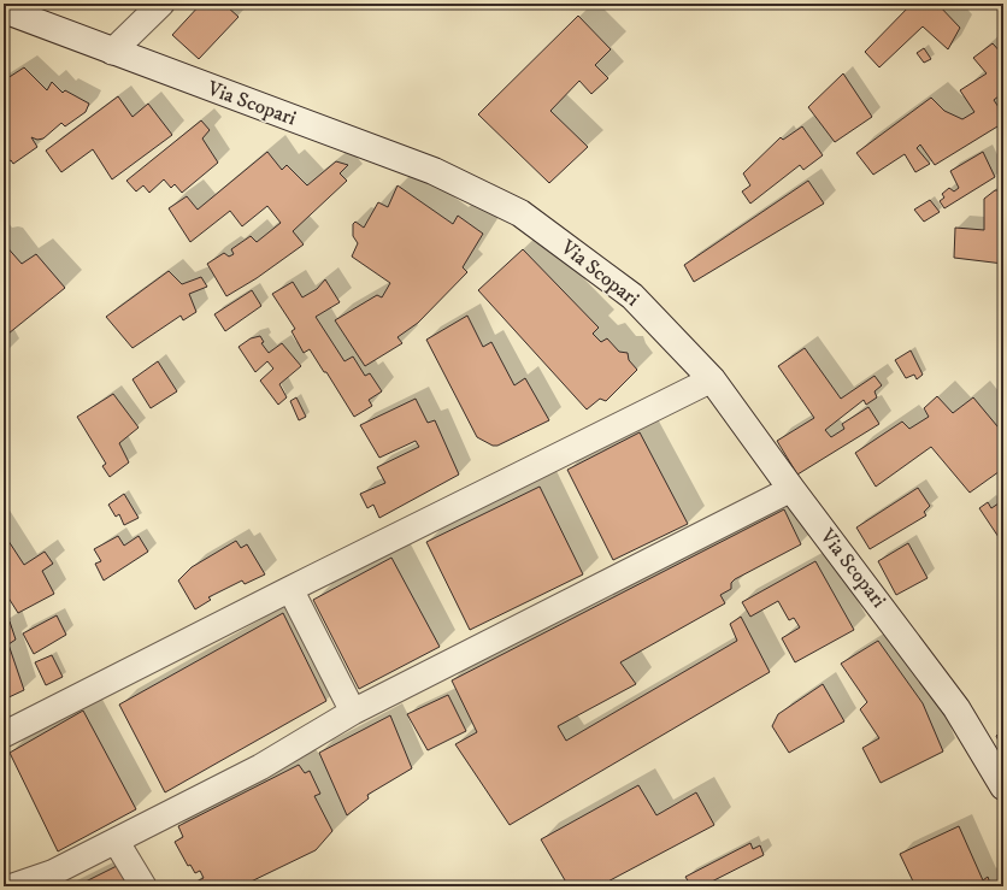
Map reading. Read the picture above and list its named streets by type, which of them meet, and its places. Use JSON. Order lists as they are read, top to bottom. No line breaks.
{"streets":{"street":["Via Scopari"]}}
